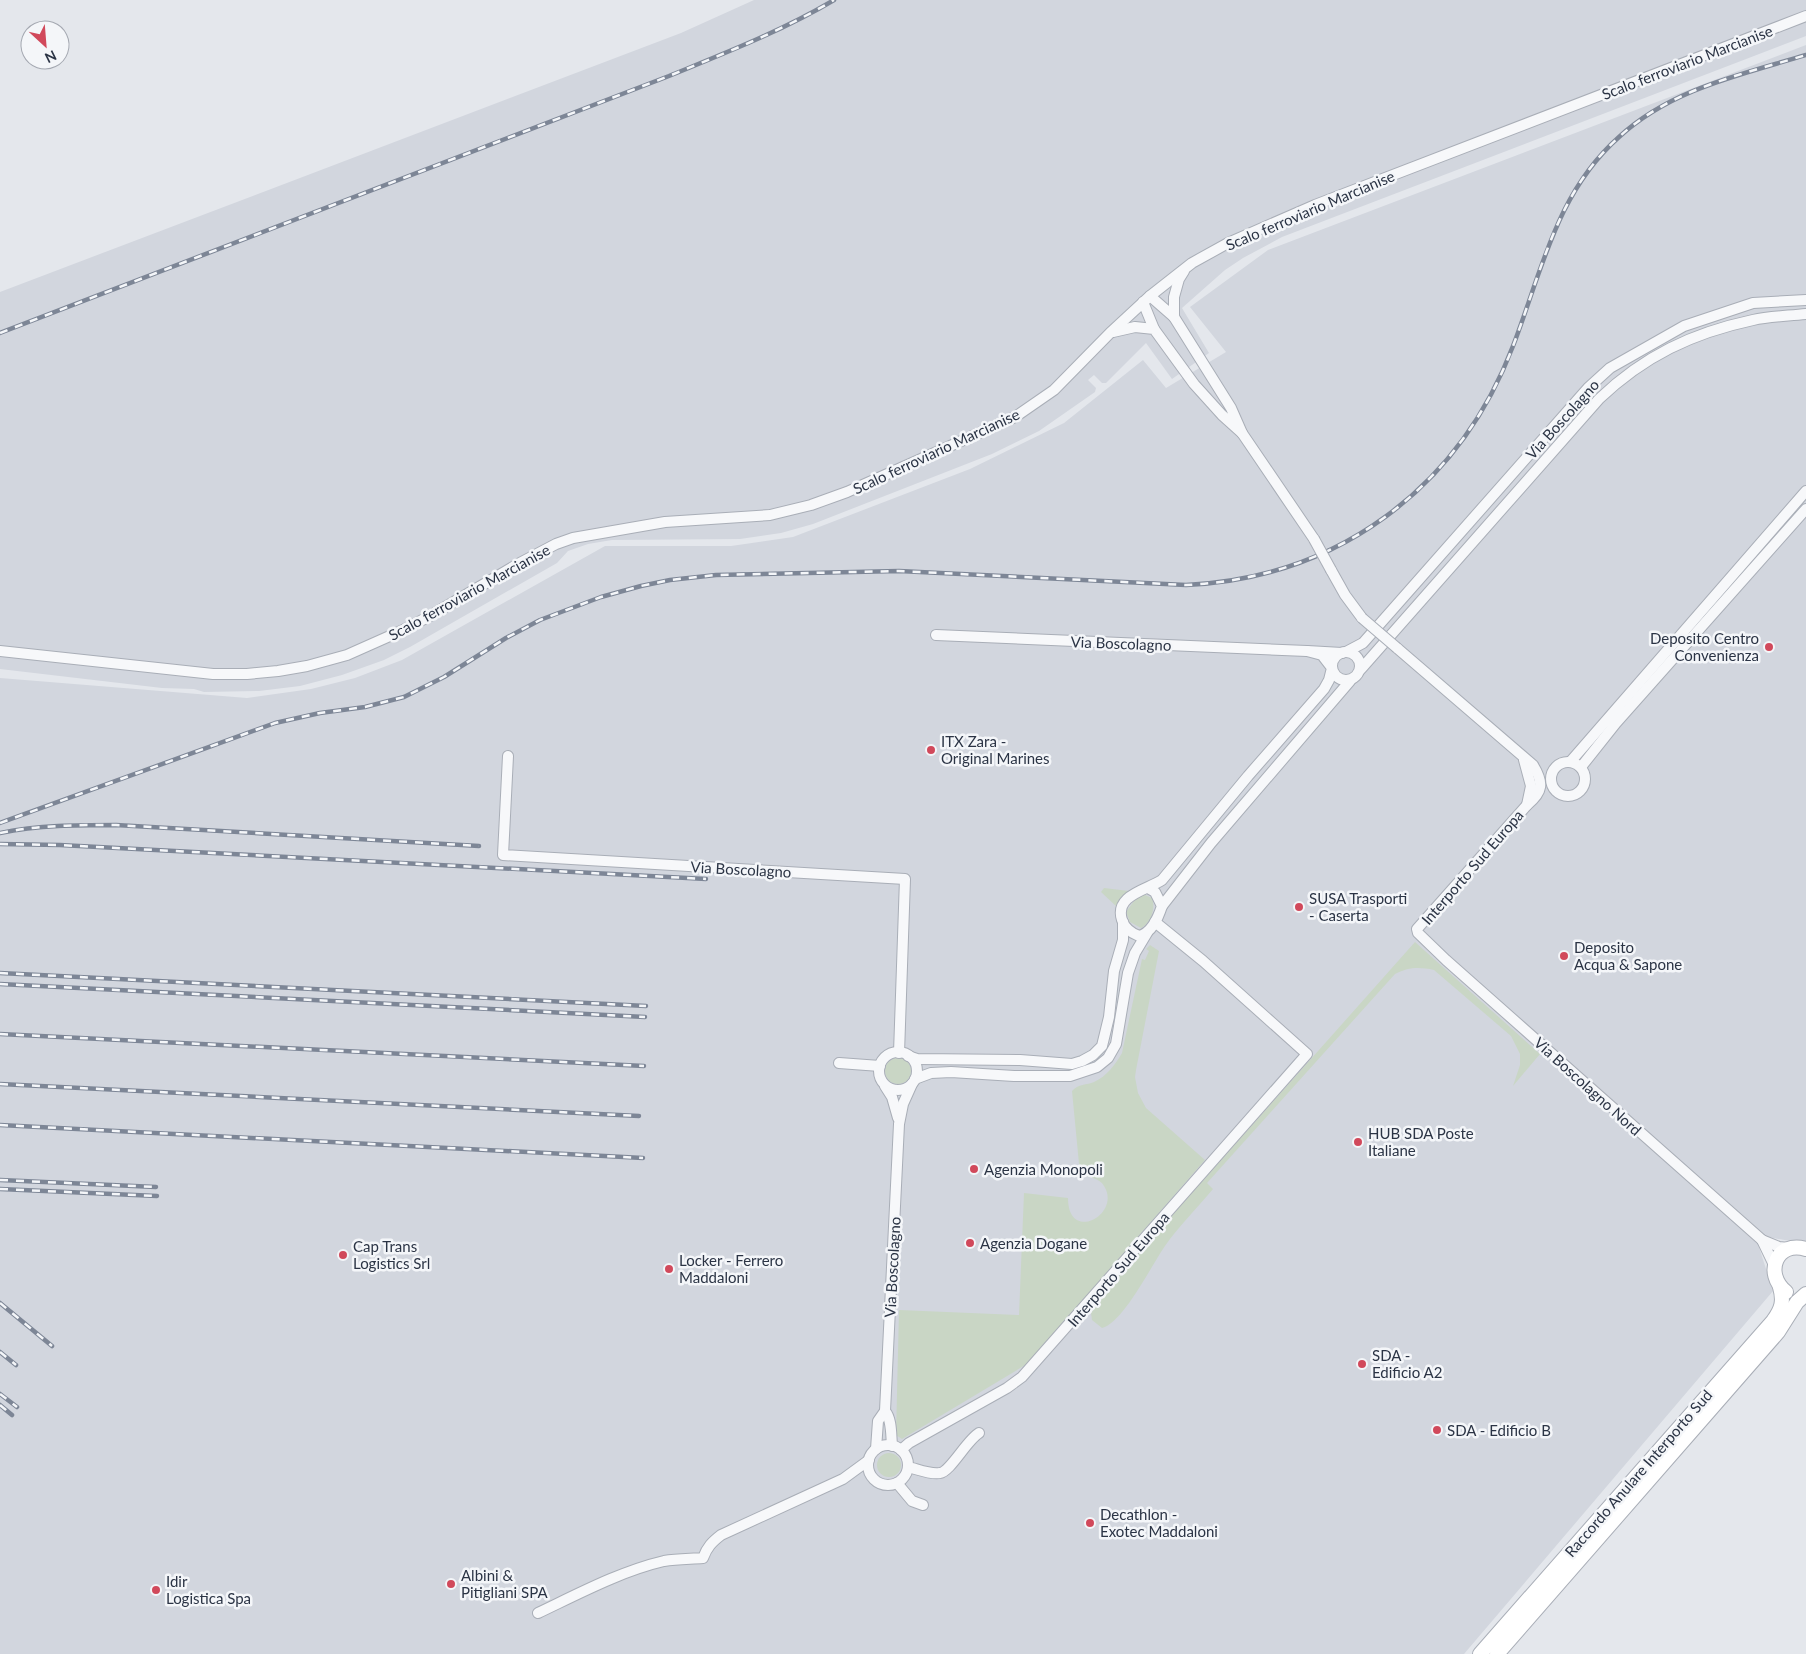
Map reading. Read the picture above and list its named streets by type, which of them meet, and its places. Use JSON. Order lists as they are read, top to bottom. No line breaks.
{"streets":{"main road":["Raccordo Anulare Interporto Sud"],"street":["Scalo ferroviario Marcianise","Via Boscolagno","Interporto Sud Europa","Via Boscolagno Nord"]},"crossings":[["Via Boscolagno","Interporto Sud Europa"],["Interporto Sud Europa","Via Boscolagno Nord"],["Via Boscolagno Nord","Raccordo Anulare Interporto Sud"]],"places":["Deposito Centro Convenienza","ITX Zara - Original Marines","SUSA Trasporti - Caserta","Deposito Acqua & Sapone","HUB SDA Poste Italiane","Agenzia Monopoli","Agenzia Dogane","Cap Trans Logistics Srl","Locker - Ferrero Maddaloni","SDA - Edificio A2","SDA - Edificio B","Decathlon - Exotec Maddaloni","Albini & Pitigliani SPA","Idir Logistica Spa"],"north":"bottom right"}
